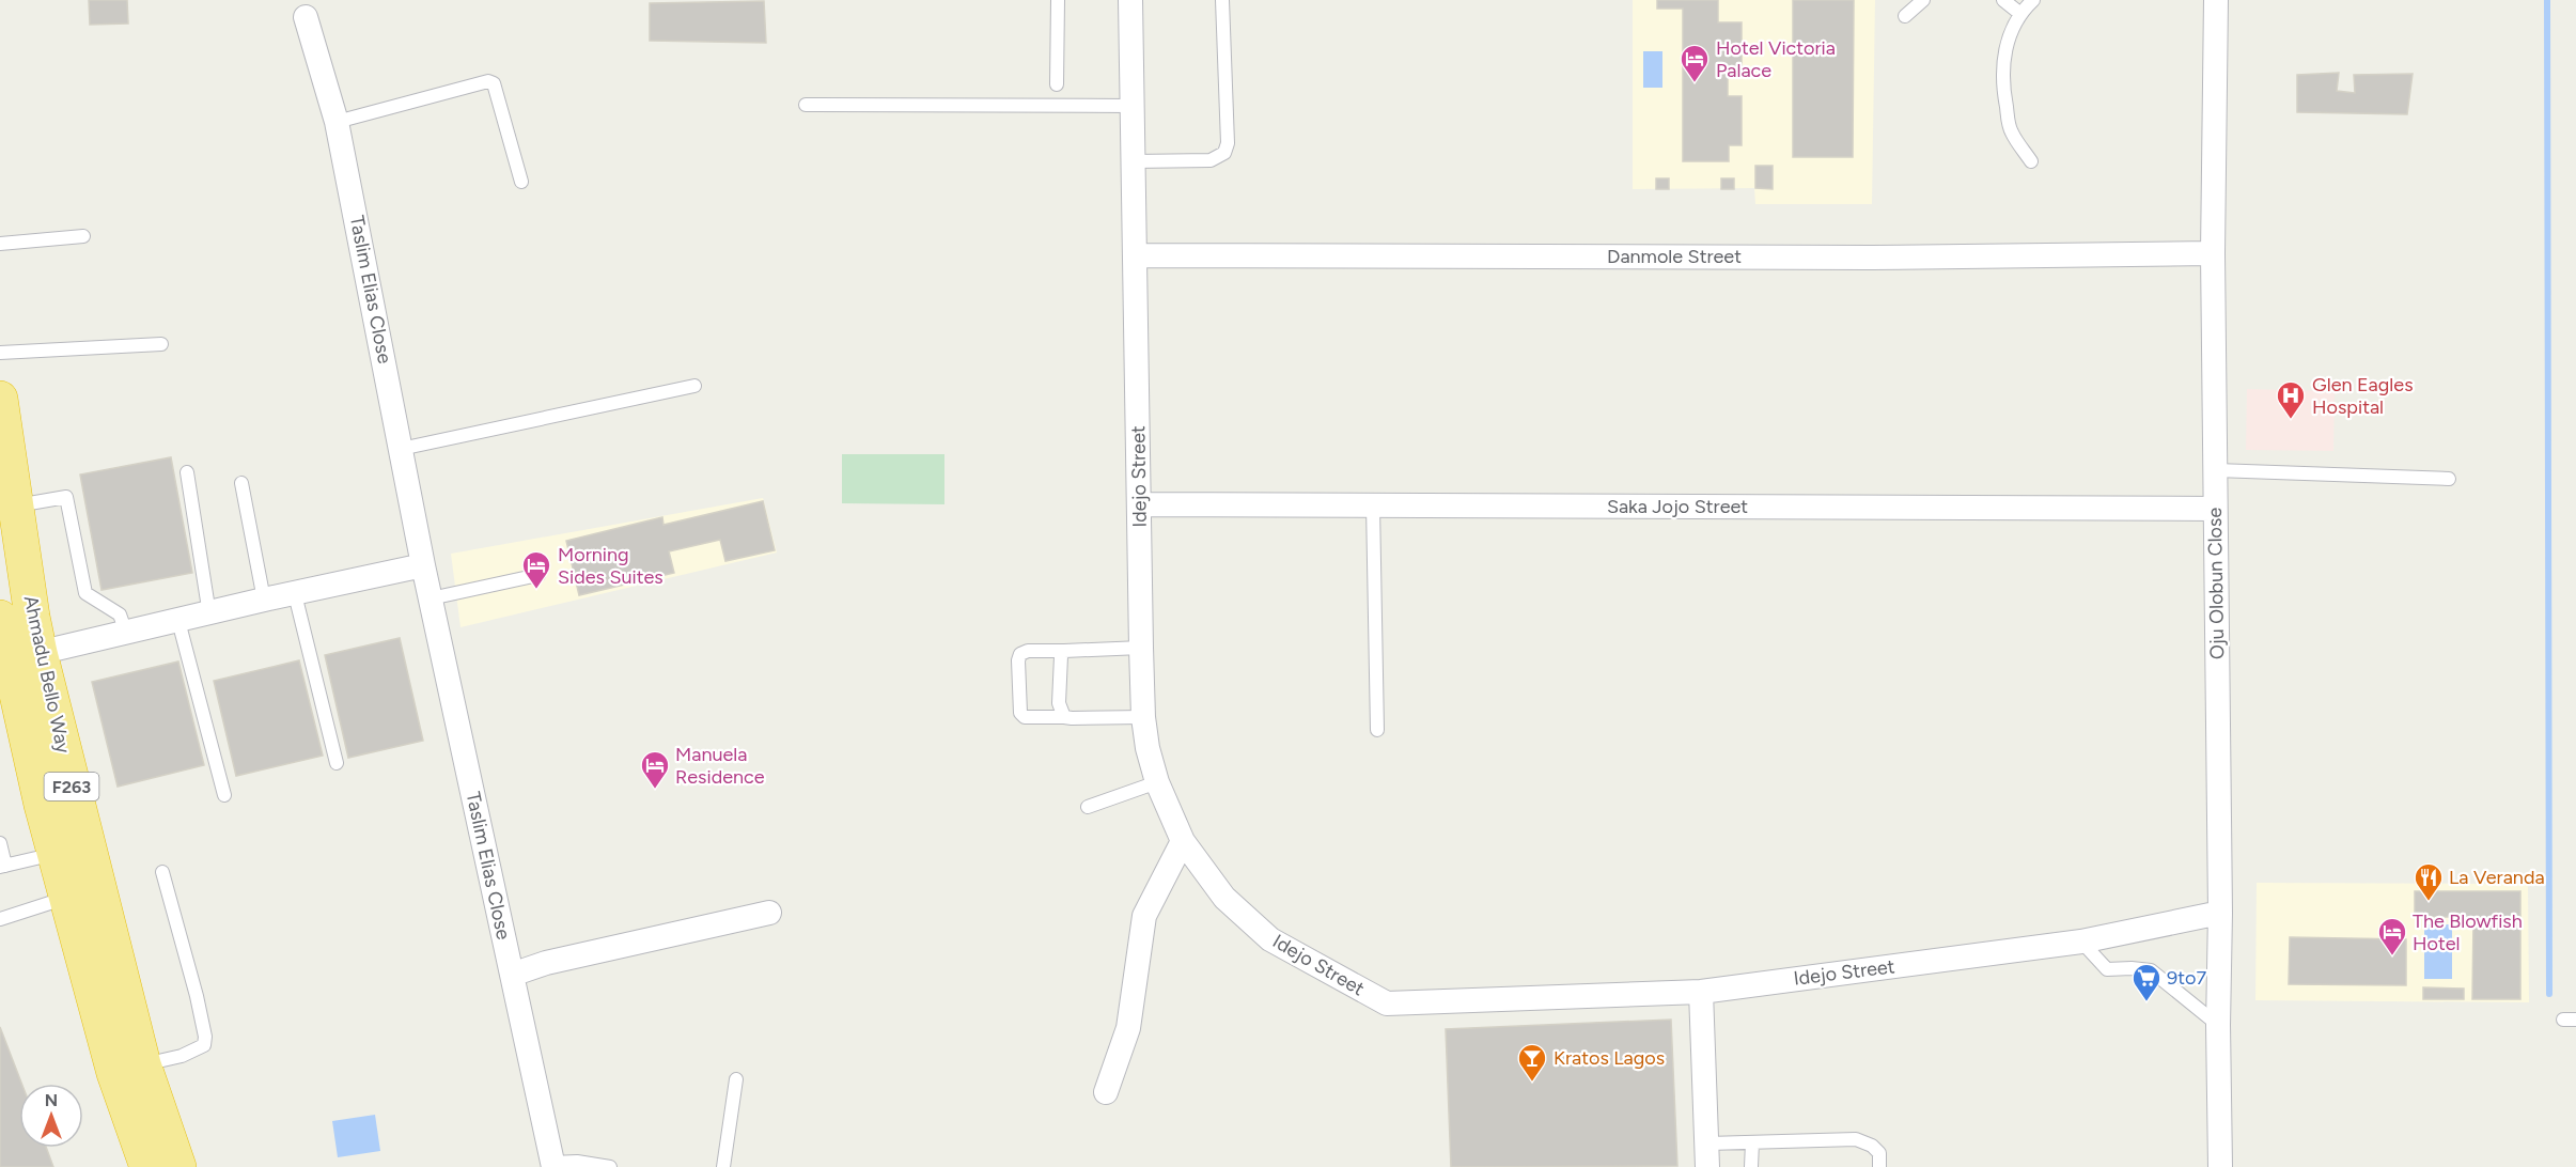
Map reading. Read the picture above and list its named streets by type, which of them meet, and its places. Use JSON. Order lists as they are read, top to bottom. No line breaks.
{"streets":{"highway":["Ahmadu Bello Way","F263"],"street":["Danmole Street","Taslim Elias Close","Idejo Street","Saka Jojo Street","Oju Olobun Close"]},"crossings":[["Danmole Street","Idejo Street"],["Danmole Street","Oju Olobun Close"],["Idejo Street","Saka Jojo Street"],["Idejo Street","Oju Olobun Close"],["Saka Jojo Street","Oju Olobun Close"]],"places":{"hotel":["Hotel Victoria Palace","Morning Sides Suites","Manuela Residence","The Blowfish Hotel"],"hospital":["Glen Eagles Hospital"],"restaurant":["La Veranda"],"supermarket":["9to7"],"bar":["Kratos Lagos"]},"north":"top"}
